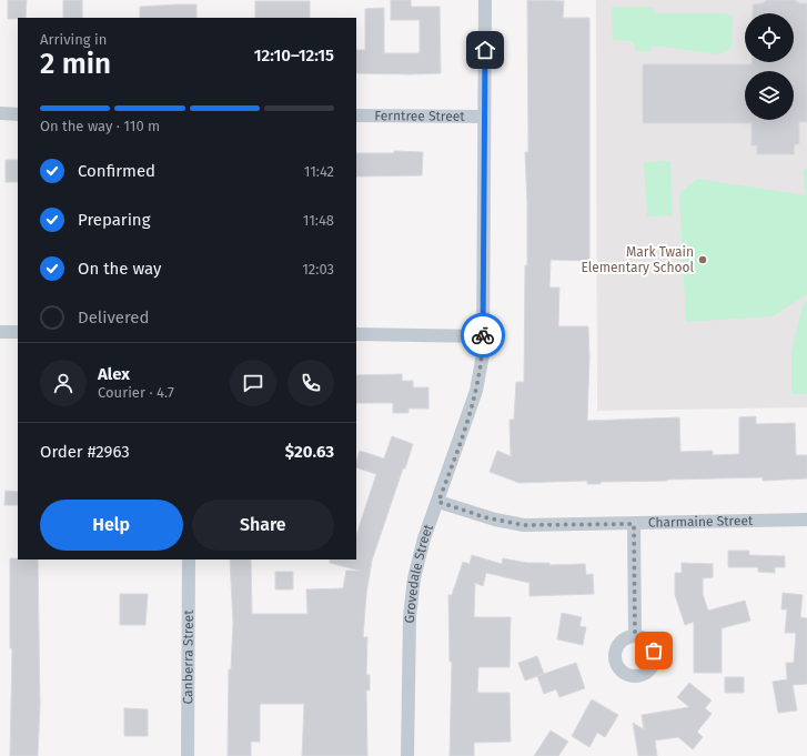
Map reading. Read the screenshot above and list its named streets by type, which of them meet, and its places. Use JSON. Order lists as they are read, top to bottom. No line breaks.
{"streets":{"street":["Ferntree Street","Charmaine Street","Grovedale Street","Canberra Street"]},"crossings":[["Ferntree Street","Grovedale Street"],["Charmaine Street","Grovedale Street"]],"places":["Mark Twain Elementary School"],"page":{"heading":["2 min","Arriving in","12:10–12:15"],"panel":["Alex","Courier · 4.7","Order #2963","$20.63"],"bar":"On the way · 110 m","list":[["Confirmed","11:42"],["Preparing","11:48"],["On the way","12:03"],"Delivered"],"buttons":["Help","Share"]}}
